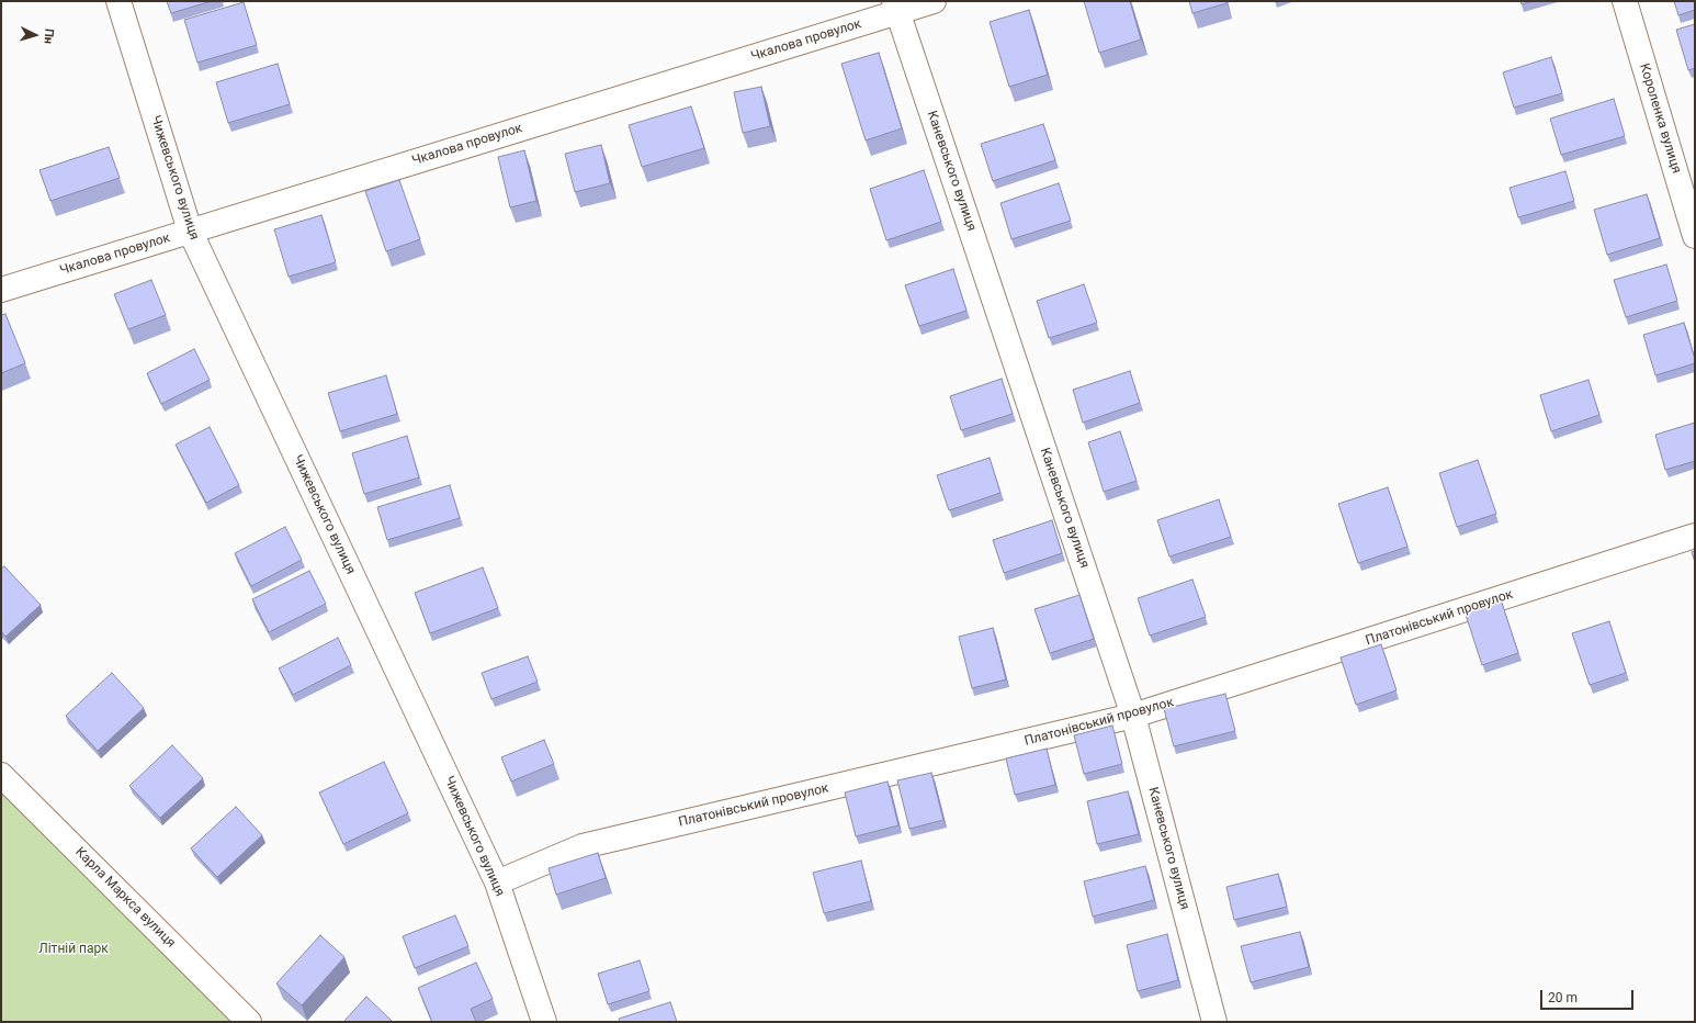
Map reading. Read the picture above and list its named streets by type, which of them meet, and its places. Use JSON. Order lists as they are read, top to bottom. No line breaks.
{"streets":{"street":["Чкалова провулок","Короленка вулиця","Каневського вулиця","Чижевського вулиця","Платонівський провулок","Карла Маркса вулиця"]},"crossings":[["Чкалова провулок","Каневського вулиця"],["Чкалова провулок","Чижевського вулиця"],["Каневського вулиця","Платонівський провулок"],["Чижевського вулиця","Платонівський провулок"]],"parks":["Літній парк"],"scale_bar":"20 m","north":"right"}
